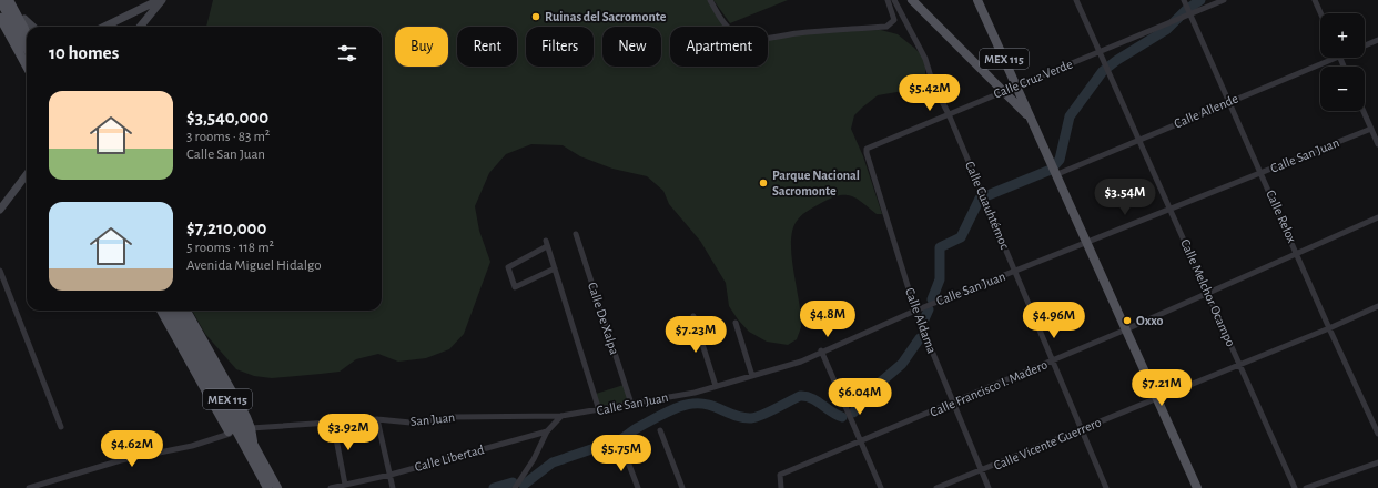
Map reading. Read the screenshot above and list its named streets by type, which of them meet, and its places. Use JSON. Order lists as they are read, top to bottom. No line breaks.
{"streets":{"main road":["MEX 115"],"street":["Calle Cruz Verde","Calle Allende","Calle San Juan","Calle Cuauhtémoc","Calle Relox","Calle Melchor Ocampo","Calle De Xalpa","Calle Aldama","Calle Francisco I. Madero","San Juan","Calle Vicente Guerrero","Calle Libertad"]},"crossings":[["MEX 115","Calle Cruz Verde"],["MEX 115","Calle Allende"],["MEX 115","Calle San Juan"],["MEX 115","Calle Francisco I. Madero"],["MEX 115","Calle Vicente Guerrero"],["Calle Cruz Verde","Calle Cuauhtémoc"],["Calle Cruz Verde","Calle Relox"],["Calle Cruz Verde","Calle Melchor Ocampo"],["Calle Cruz Verde","Calle Aldama"],["Calle Allende","Calle Relox"],["Calle Allende","Calle Melchor Ocampo"],["Calle San Juan","Calle Cuauhtémoc"],["Calle San Juan","Calle Relox"],["Calle San Juan","Calle Melchor Ocampo"],["Calle San Juan","Calle De Xalpa"],["Calle San Juan","Calle Aldama"],["Calle San Juan","San Juan"],["Calle San Juan","Calle Libertad"],["Calle Cuauhtémoc","Calle Francisco I. Madero"],["Calle Cuauhtémoc","Calle Vicente Guerrero"],["Calle Relox","Calle Francisco I. Madero"],["Calle Relox","Calle Vicente Guerrero"],["Calle Melchor Ocampo","Calle Francisco I. Madero"],["Calle Melchor Ocampo","Calle Vicente Guerrero"],["Calle Aldama","Calle Francisco I. Madero"],["Calle Aldama","Calle Vicente Guerrero"],["San Juan","Calle Libertad"]],"places":["Ruinas del Sacromonte","Parque Nacional Sacromonte","Oxxo"],"page":{"map_buttons":["+","−"],"chip":["Buy","Rent","Filters","New","Apartment"],"heading":"10 homes","price":["$5.42M","$3.54M","$4.8M","$4.96M","$7.23M","$7.21M","$6.04M","$3.92M","$4.62M","$5.75M"],"list":[{"name":"$3,540,000","note":"3 rooms · 83 m² · Calle San Juan"},{"name":"$7,210,000","note":"5 rooms · 118 m² · Avenida Miguel Hidalgo"}]}}
